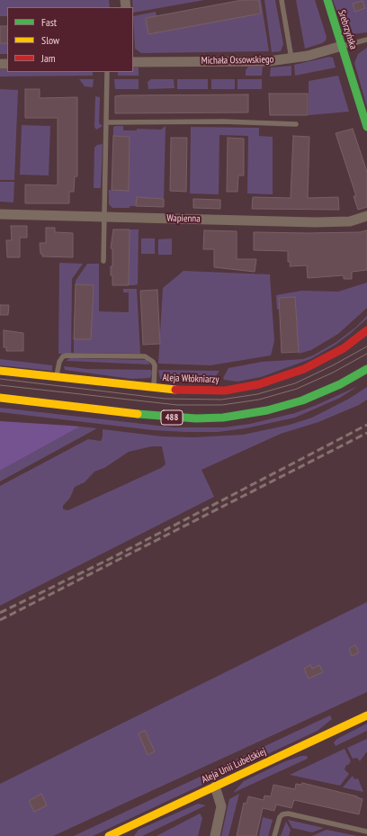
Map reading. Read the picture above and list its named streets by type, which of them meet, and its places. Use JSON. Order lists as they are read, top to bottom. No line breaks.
{"streets":{"main road":["Srebrzyńska","Aleja Włókniarzy","488","Aleja Unii Lubelskiej"],"street":["Michała Ossowskiego","Wapienna"]},"crossings":[["Srebrzyńska","Michała Ossowskiego"]],"legend":["Fast","Slow","Jam"]}
